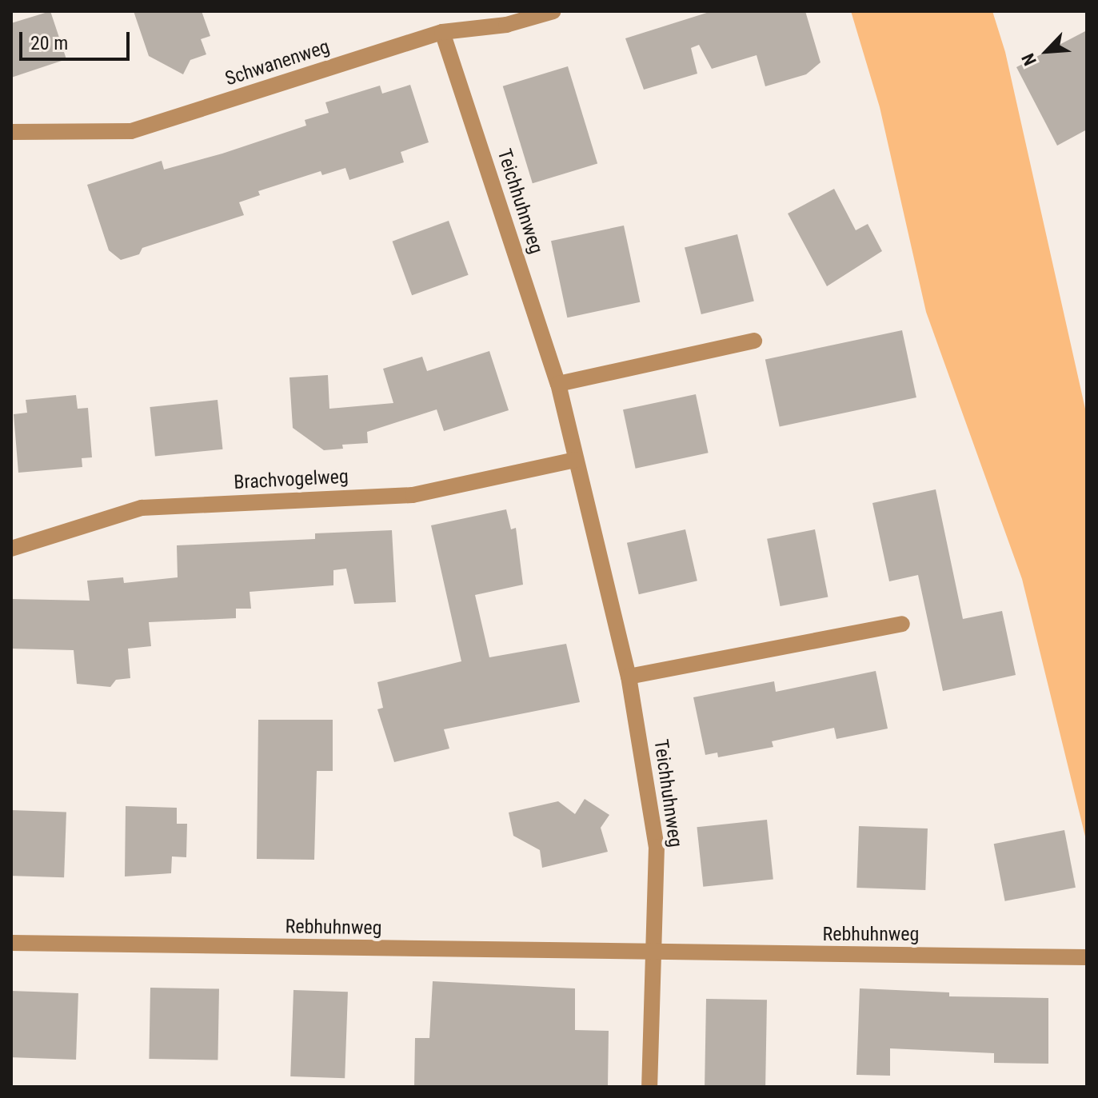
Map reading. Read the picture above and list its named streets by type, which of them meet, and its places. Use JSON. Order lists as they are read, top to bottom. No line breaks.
{"streets":{"street":["Schwanenweg","Teichhuhnweg","Brachvogelweg","Rebhuhnweg"]},"crossings":[["Schwanenweg","Teichhuhnweg"],["Teichhuhnweg","Brachvogelweg"],["Teichhuhnweg","Rebhuhnweg"]],"scale_bar":"20 m","north":"bottom left"}
